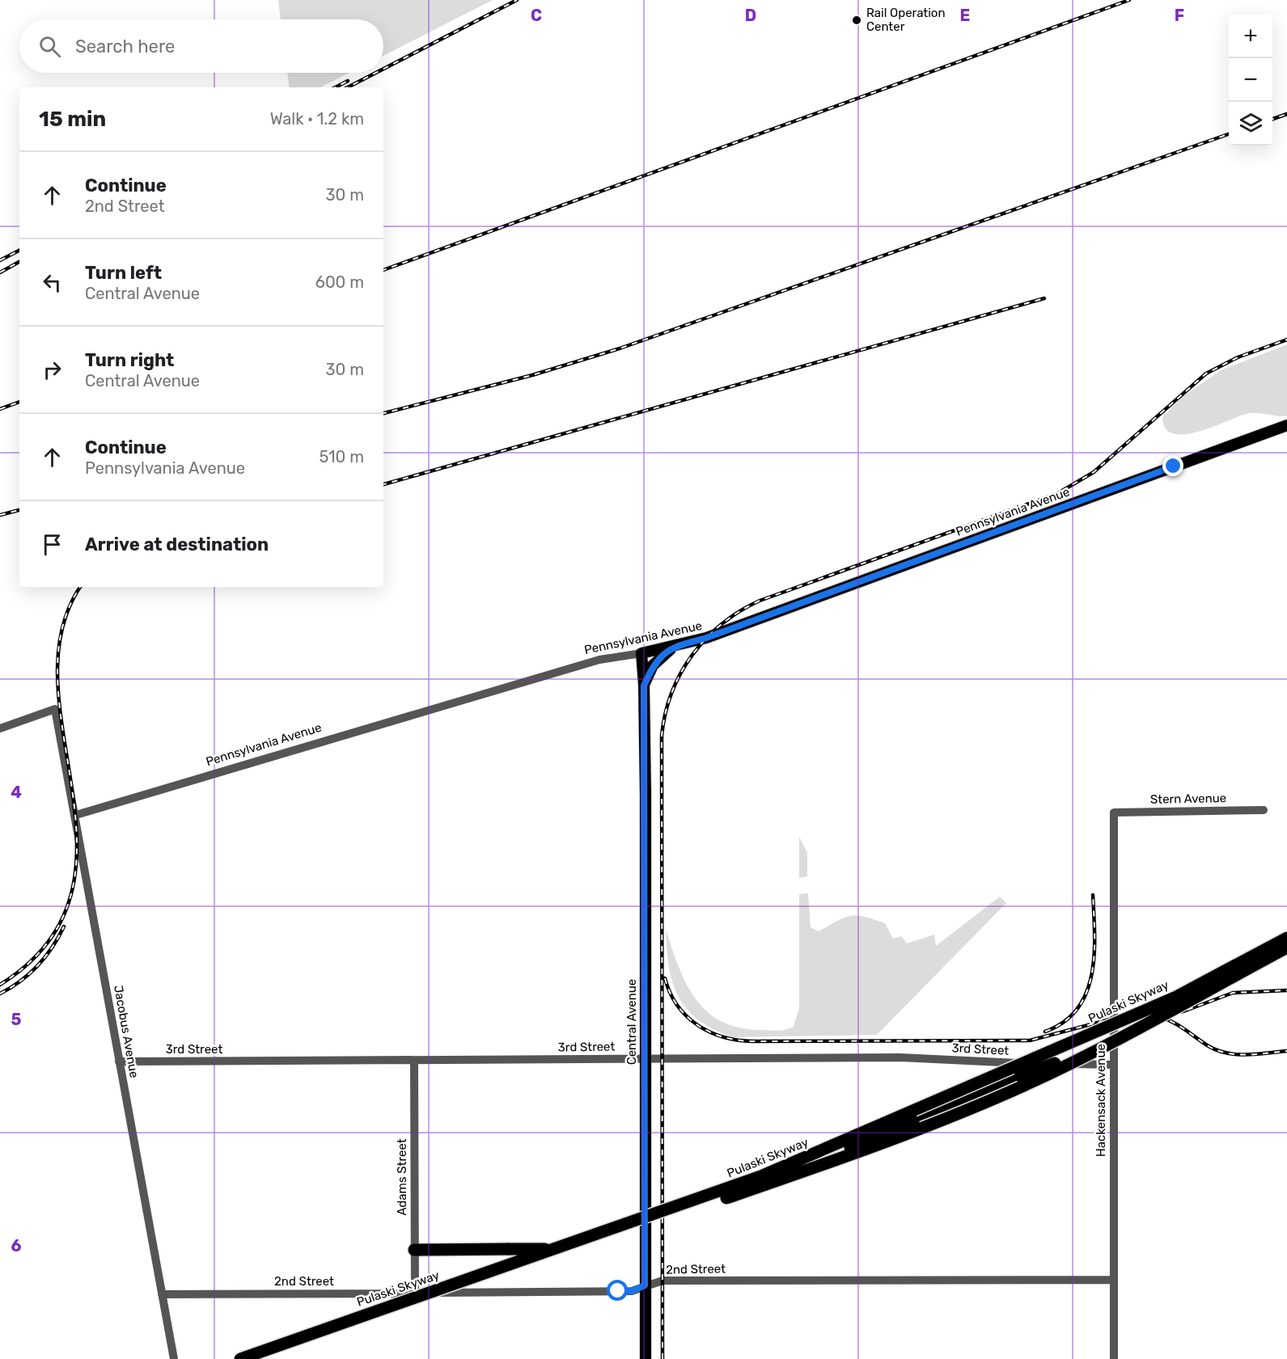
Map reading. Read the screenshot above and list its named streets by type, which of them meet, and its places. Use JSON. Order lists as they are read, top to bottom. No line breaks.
{"streets":{"highway":["Pulaski Skyway"],"main road":["Pennsylvania Avenue","Central Avenue"],"street":["Stern Avenue","Jacobus Avenue","3rd Street","Hackensack Avenue","Adams Street","2nd Street"]},"crossings":[["Pennsylvania Avenue","Central Avenue"],["Pennsylvania Avenue","Jacobus Avenue"],["Stern Avenue","Hackensack Avenue"],["Central Avenue","3rd Street"],["Central Avenue","2nd Street"],["Jacobus Avenue","3rd Street"],["Jacobus Avenue","2nd Street"],["3rd Street","Hackensack Avenue"],["3rd Street","Adams Street"],["Hackensack Avenue","2nd Street"],["Adams Street","2nd Street"]],"places":["Rail Operation Center"],"page":{"map_buttons":["+","−"],"search":"Search here","heading":["15 min","Walk · 1.2 km"],"list":[["Continue","2nd Street","30 m"],["Turn left","Central Avenue","600 m"],["Turn right","Central Avenue","30 m"],["Continue","Pennsylvania Avenue","510 m"],"Arrive at destination"]},"grid":{"columns":["C","D","E","F"],"rows":["4","5","6"]}}
